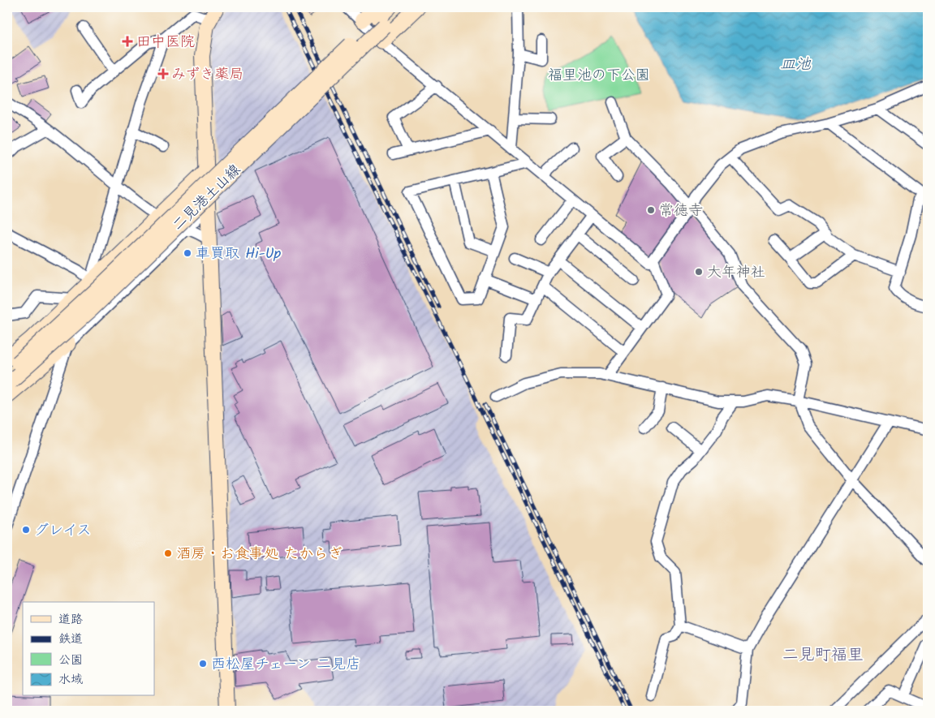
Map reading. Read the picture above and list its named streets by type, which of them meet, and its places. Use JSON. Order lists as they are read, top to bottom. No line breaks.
{"streets":{"main road":["二見港土山線"]},"districts":["二見町福里"],"water":["皿池"],"parks":["福里池の下公園"],"places":{"health":["田中医院","みずき薬局"],"other":["常徳寺","車買取 Hi-Up","大年神社","グレイス","酒房・お食事処 たからぎ","西松屋チェーン 二見店"]},"legend":["道路","鉄道","公園","水域"]}
